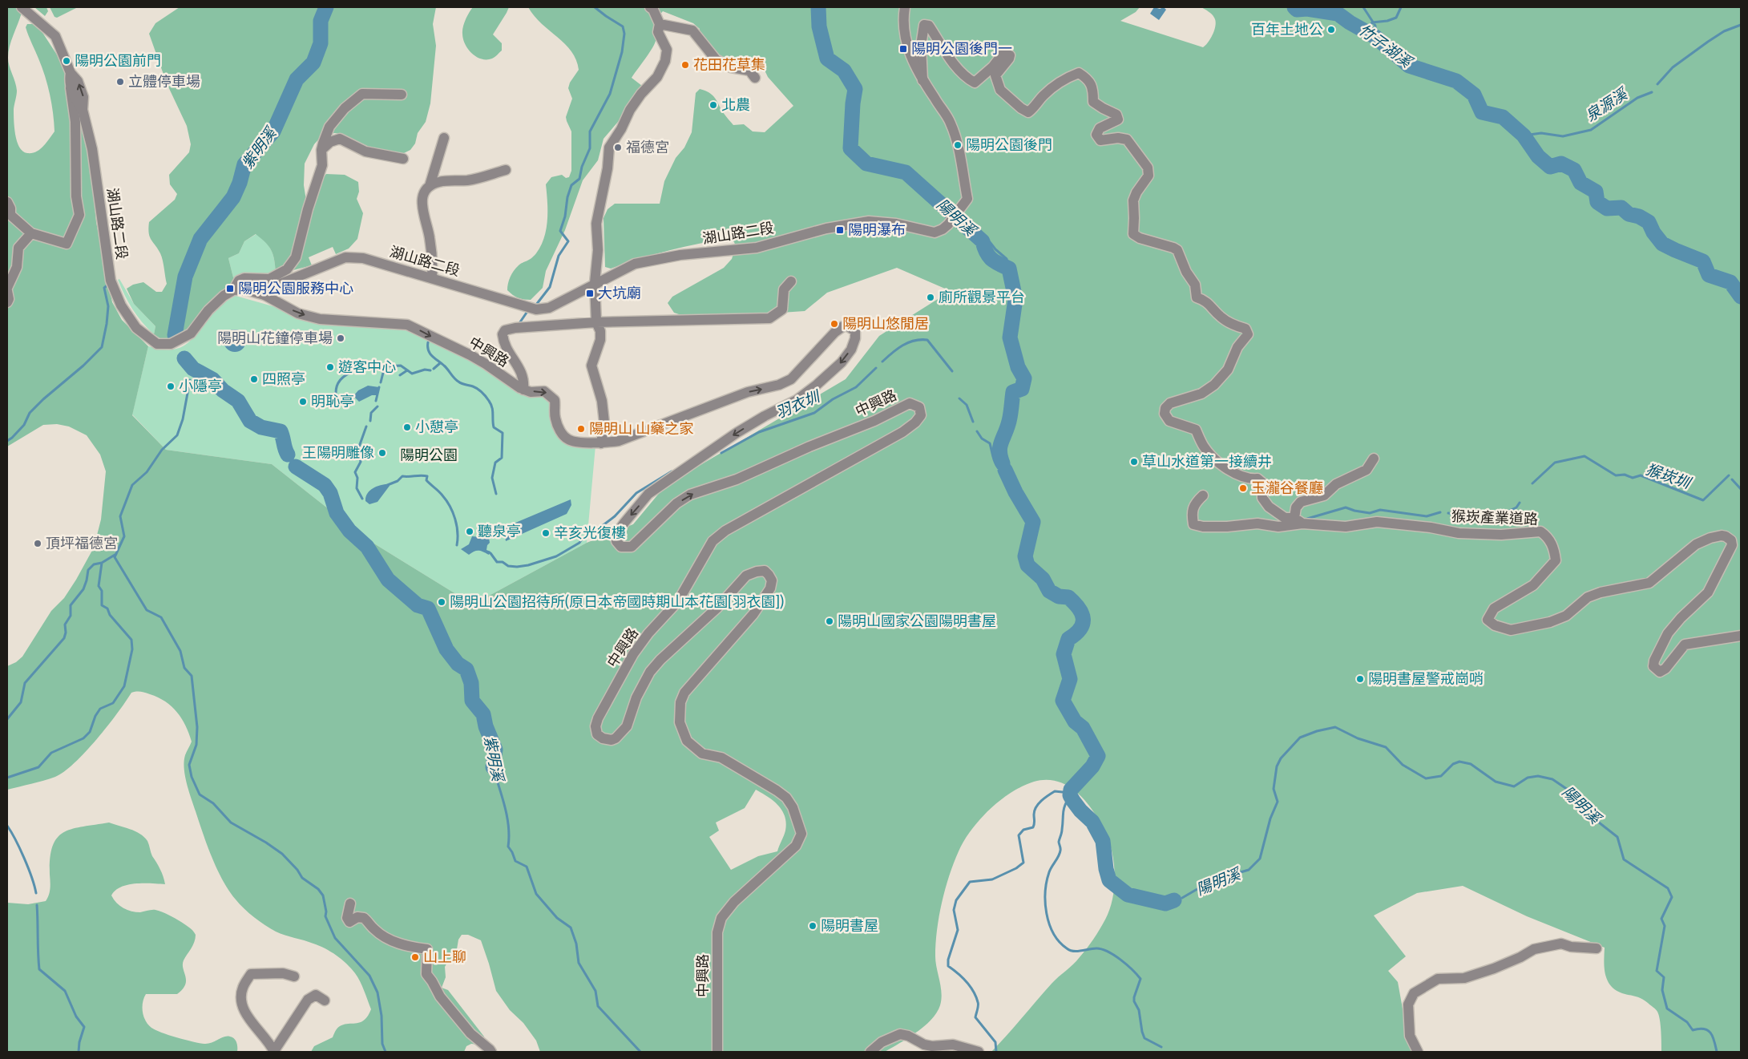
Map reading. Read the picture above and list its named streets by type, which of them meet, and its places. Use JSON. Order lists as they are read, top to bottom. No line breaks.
{"streets":{"street":["湖山路二段","中興路","猴崁產業道路"]},"crossings":[["湖山路二段","中興路"],["湖山路二段","猴崁產業道路"]],"water":["竹子湖溪","泉源溪","紫明溪","陽明溪","羽衣圳","猴崁圳"],"parks":["陽明公園"],"places":{"other":["百年土地公","陽明公園前門","花田花草集","立體停車場","北農","陽明公園後門","福德宮","廁所觀景平台","陽明山悠閒居","陽明山花鐘停車場","遊客中心","四照亭","小隱亭","明恥亭","小憇亭","陽明山 山藥之家","王陽明雕像","草山水道第一接續井","玉瀧谷餐廳","聽泉亭","辛亥光復樓","頂坪福德宮","陽明山公園招待所(原日本帝國時期山本花園[羽衣園])","陽明山國家公園陽明書屋","陽明書屋警戒崗哨","陽明書屋","山上聊"],"transit":["陽明公園後門一","陽明瀑布","陽明公園服務中心","大坑廟"]}}
